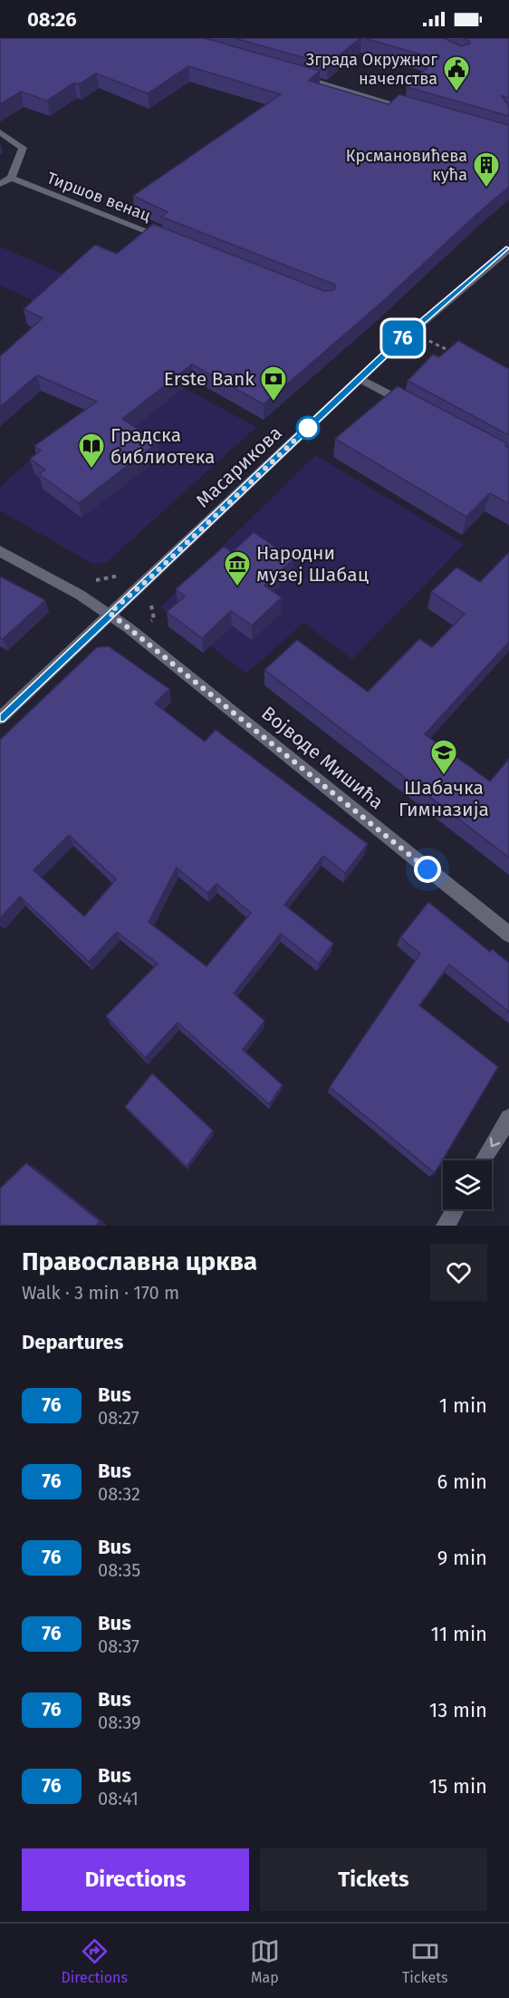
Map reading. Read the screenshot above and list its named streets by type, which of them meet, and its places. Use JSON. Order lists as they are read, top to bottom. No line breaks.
{"streets":{"street":["Тиршов венац","Масарикова","Војводе Мишића"]},"crossings":[["Масарикова","Војводе Мишића"]],"places":{"public building":["Зграда Окружног начелства"],"building":["Крсмановићева кућа"],"bank":["Erste Bank"],"library":["Градска библиотека"],"museum":["Народни музеј Шабац"],"school or university":["Шабачка Гимназија"]},"lines":["bus line 76"],"page":{"status":"08:26","on_map":"76","heading":[["Православна црква","Walk · 3 min · 170 m"],"Departures"],"list":[{"mark":"76","name":"Bus","note":"08:27","value":"1 min"},{"mark":"76","name":"Bus","note":"08:32","value":"6 min"},{"mark":"76","name":"Bus","note":"08:35","value":"9 min"},{"mark":"76","name":"Bus","note":"08:37","value":"11 min"},{"mark":"76","name":"Bus","note":"08:39","value":"13 min"},{"mark":"76","name":"Bus","note":"08:41","value":"15 min"}],"buttons":["Directions","Tickets"],"tabs":["Directions","Map","Tickets"]}}
